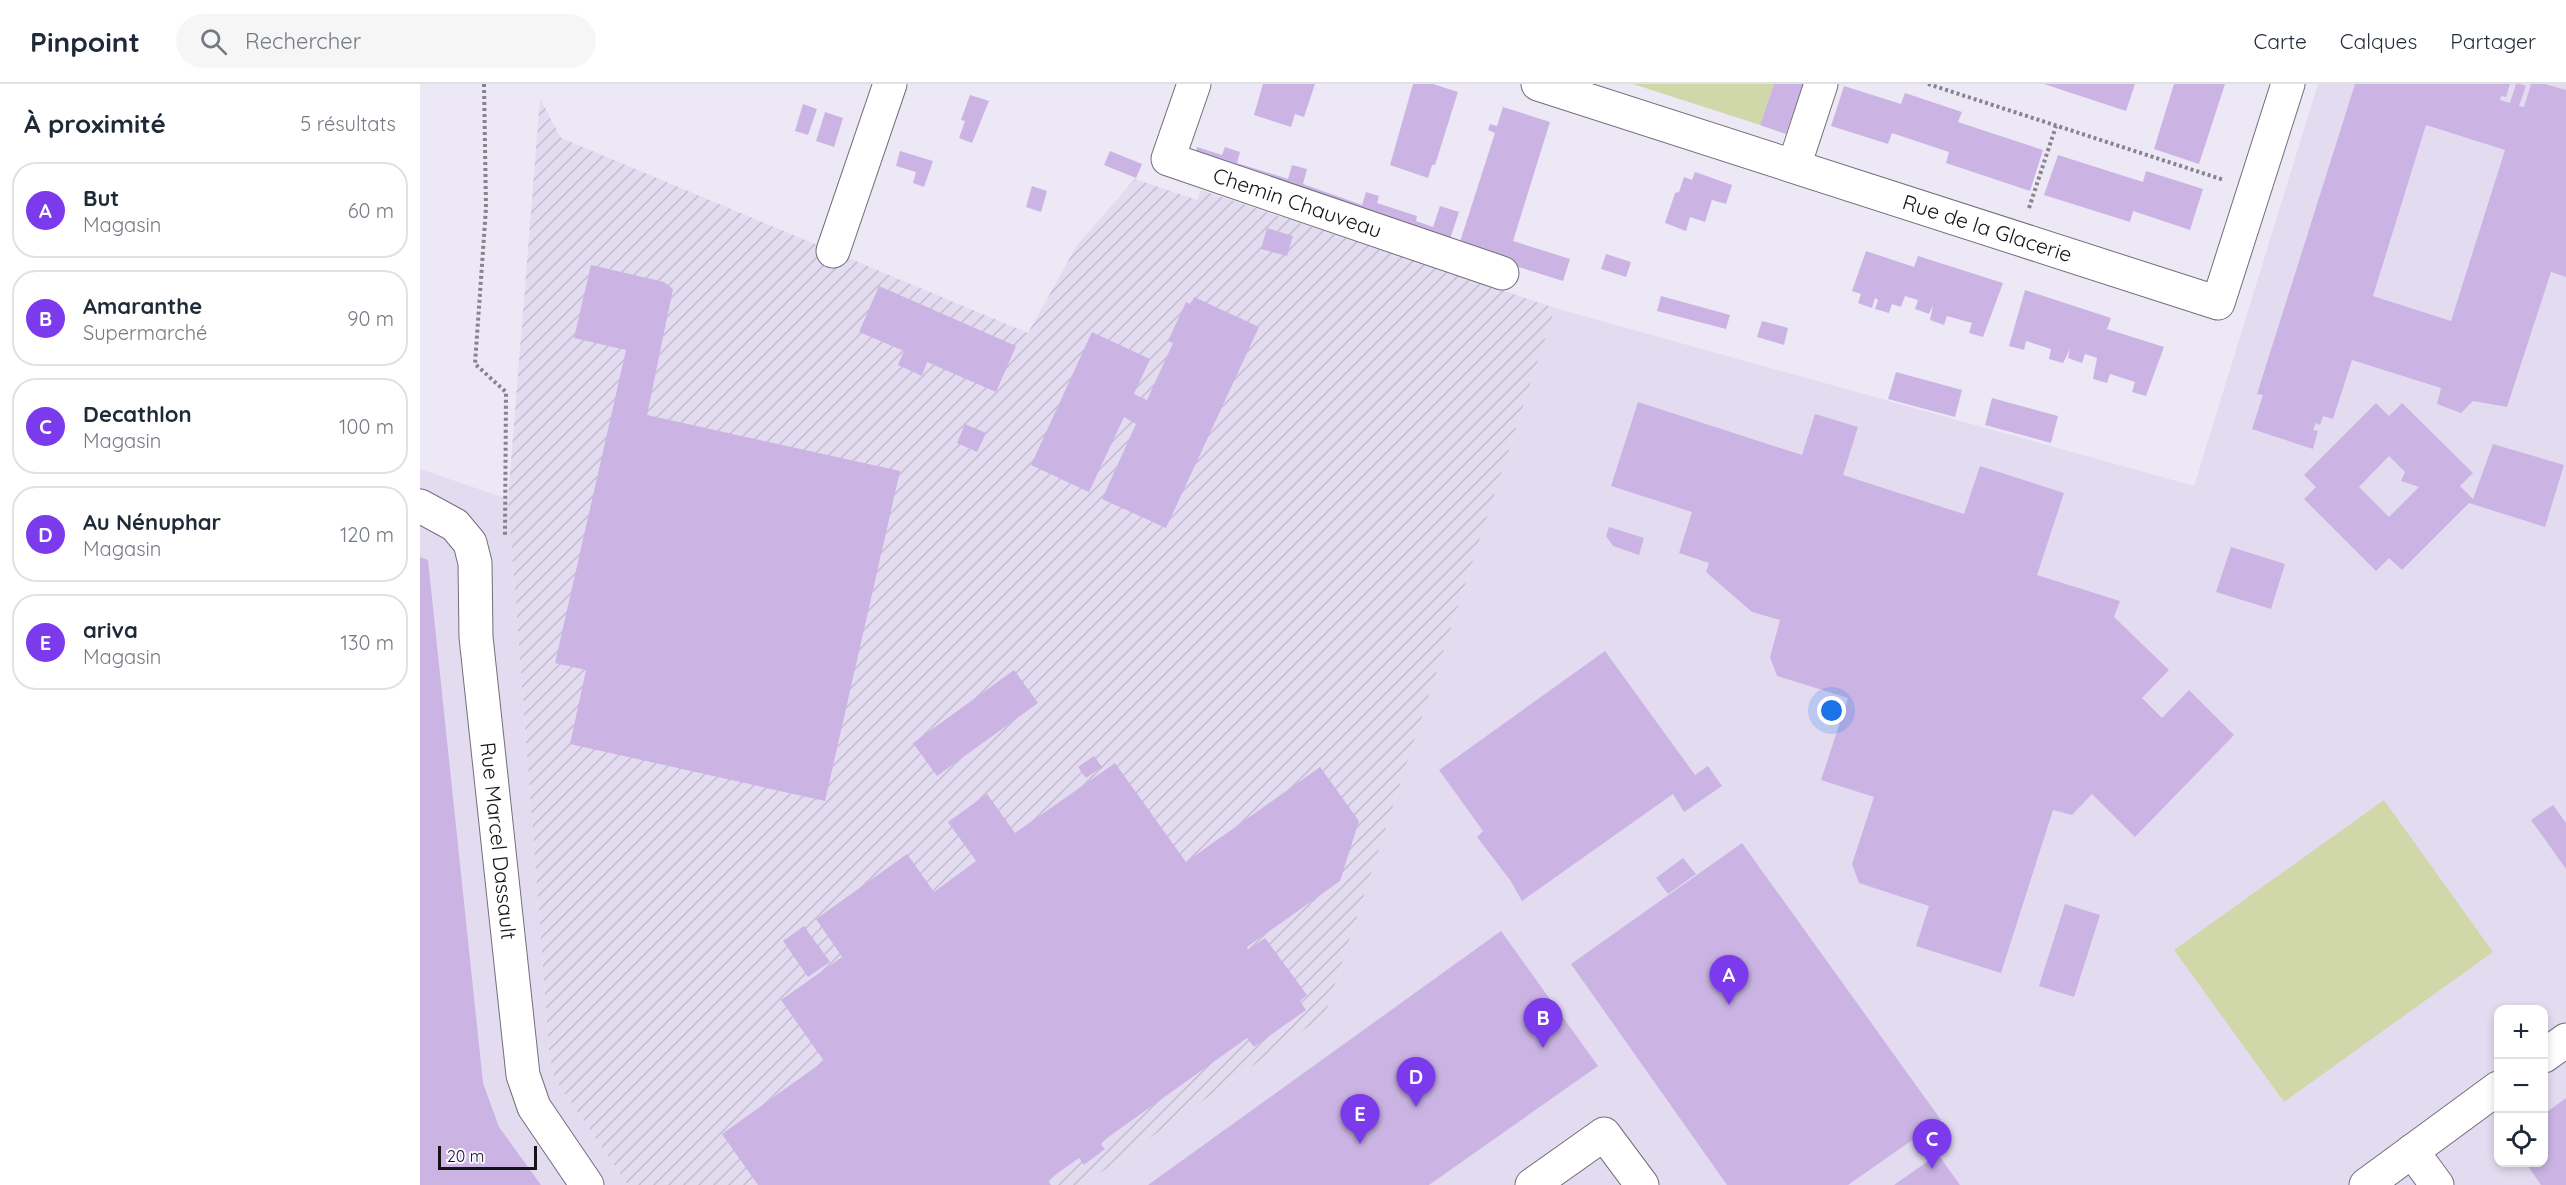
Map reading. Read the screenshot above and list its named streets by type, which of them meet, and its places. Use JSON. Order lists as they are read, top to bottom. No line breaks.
{"streets":{"street":["Chemin Chauveau","Rue de la Glacerie","Rue Marcel Dassault"]},"scale_bar":"20 m","page":{"header":"Pinpoint","search":"Rechercher","nav":["Carte","Calques","Partager"],"heading":["À proximité","5 résultats"],"list":[{"mark":"A","name":"But","note":"Magasin","value":"60 m"},{"mark":"B","name":"Amaranthe","note":"Supermarché","value":"90 m"},{"mark":"C","name":"Decathlon","note":"Magasin","value":"100 m"},{"mark":"D","name":"Au Nénuphar","note":"Magasin","value":"120 m"},{"mark":"E","name":"ariva","note":"Magasin","value":"130 m"}],"pins":["A","B","D","E","C"],"map_buttons":["+","−"],"scale":"20 m"}}
